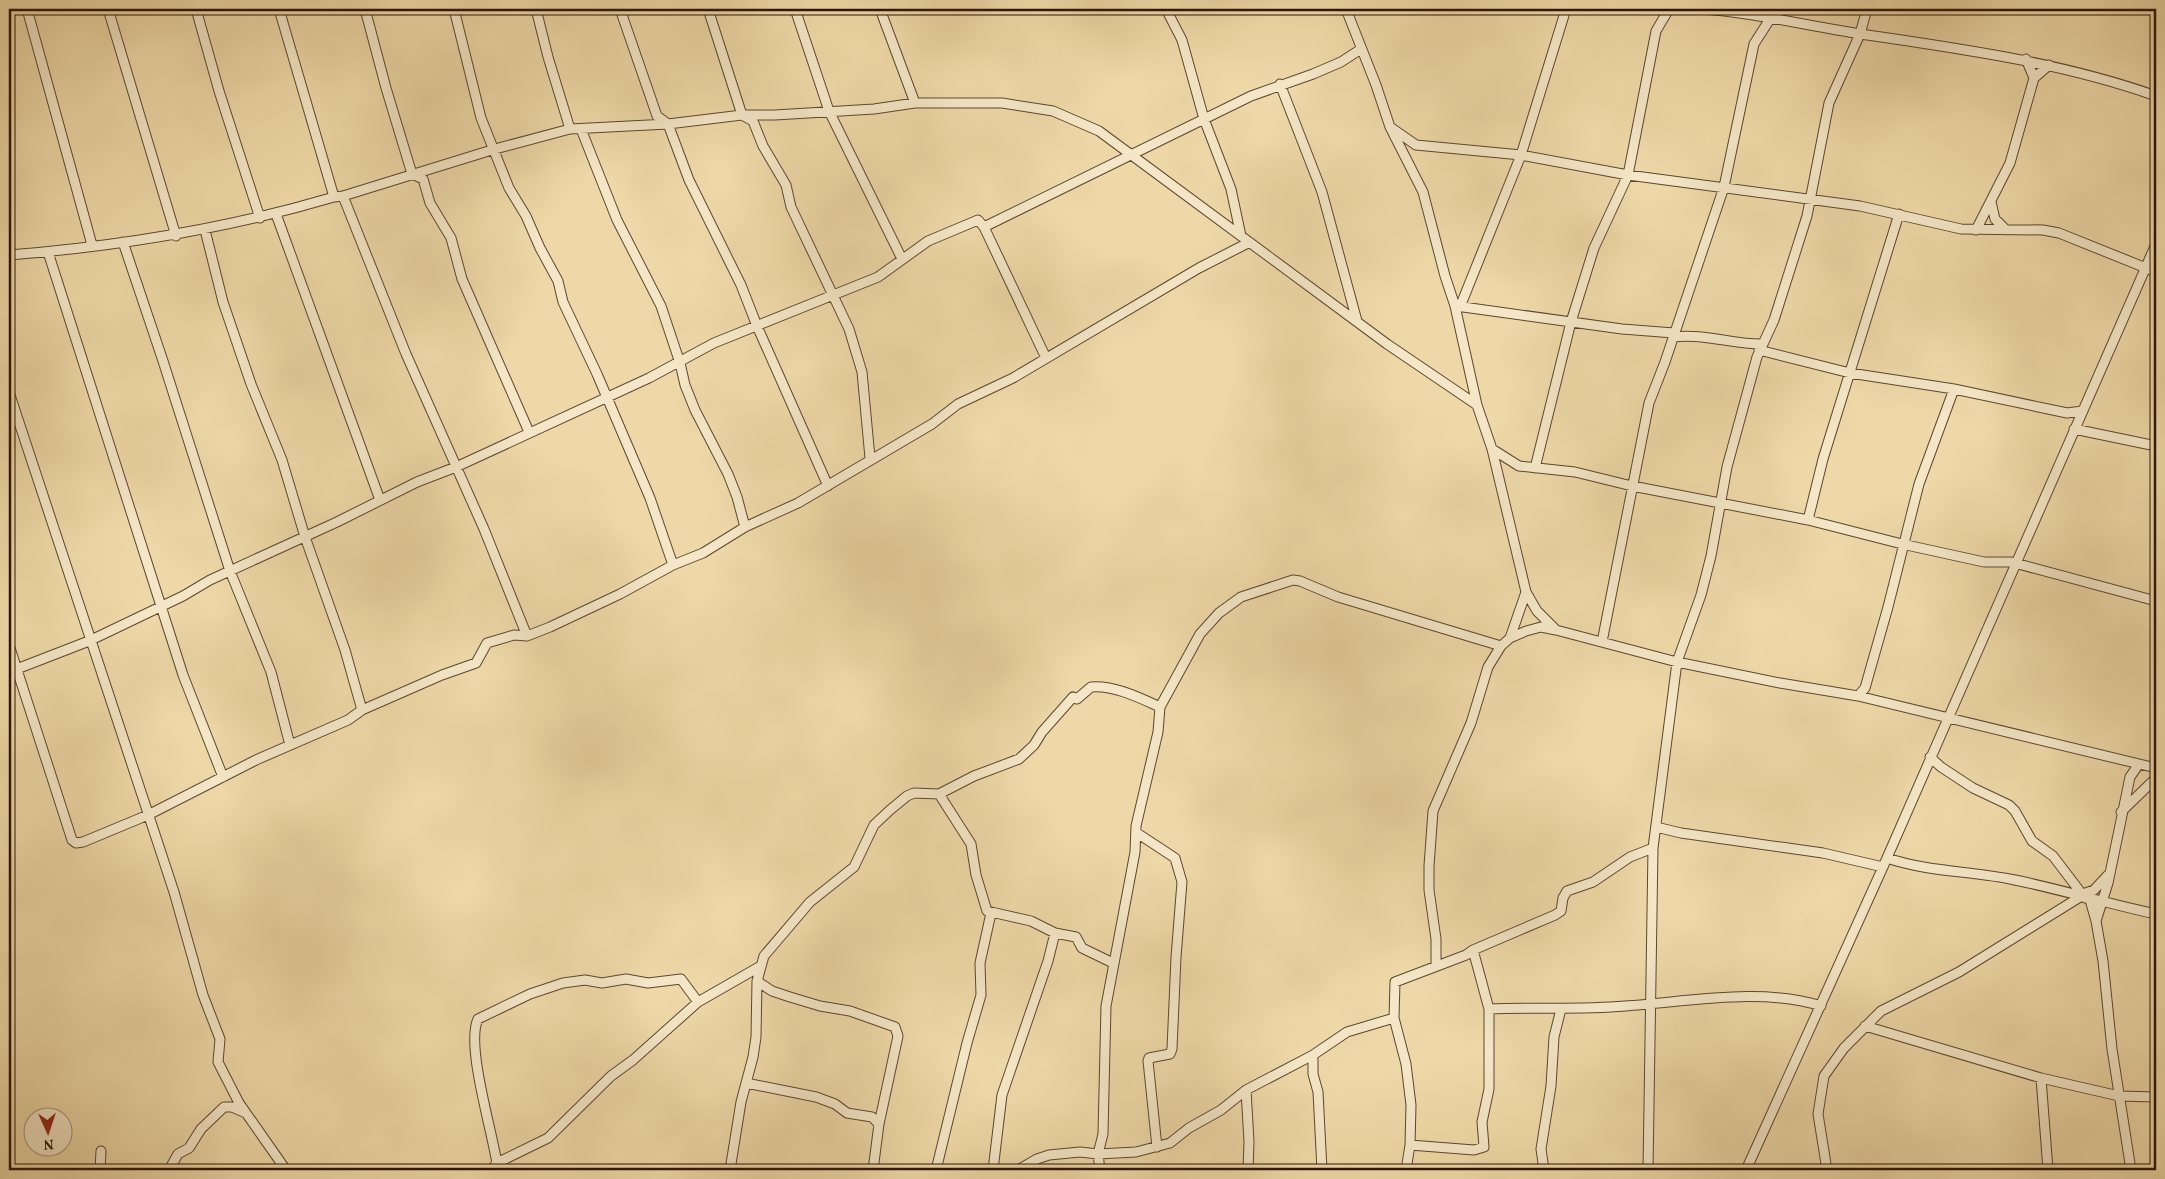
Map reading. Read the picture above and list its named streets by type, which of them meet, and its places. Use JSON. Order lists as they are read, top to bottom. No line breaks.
{"north":"bottom"}
